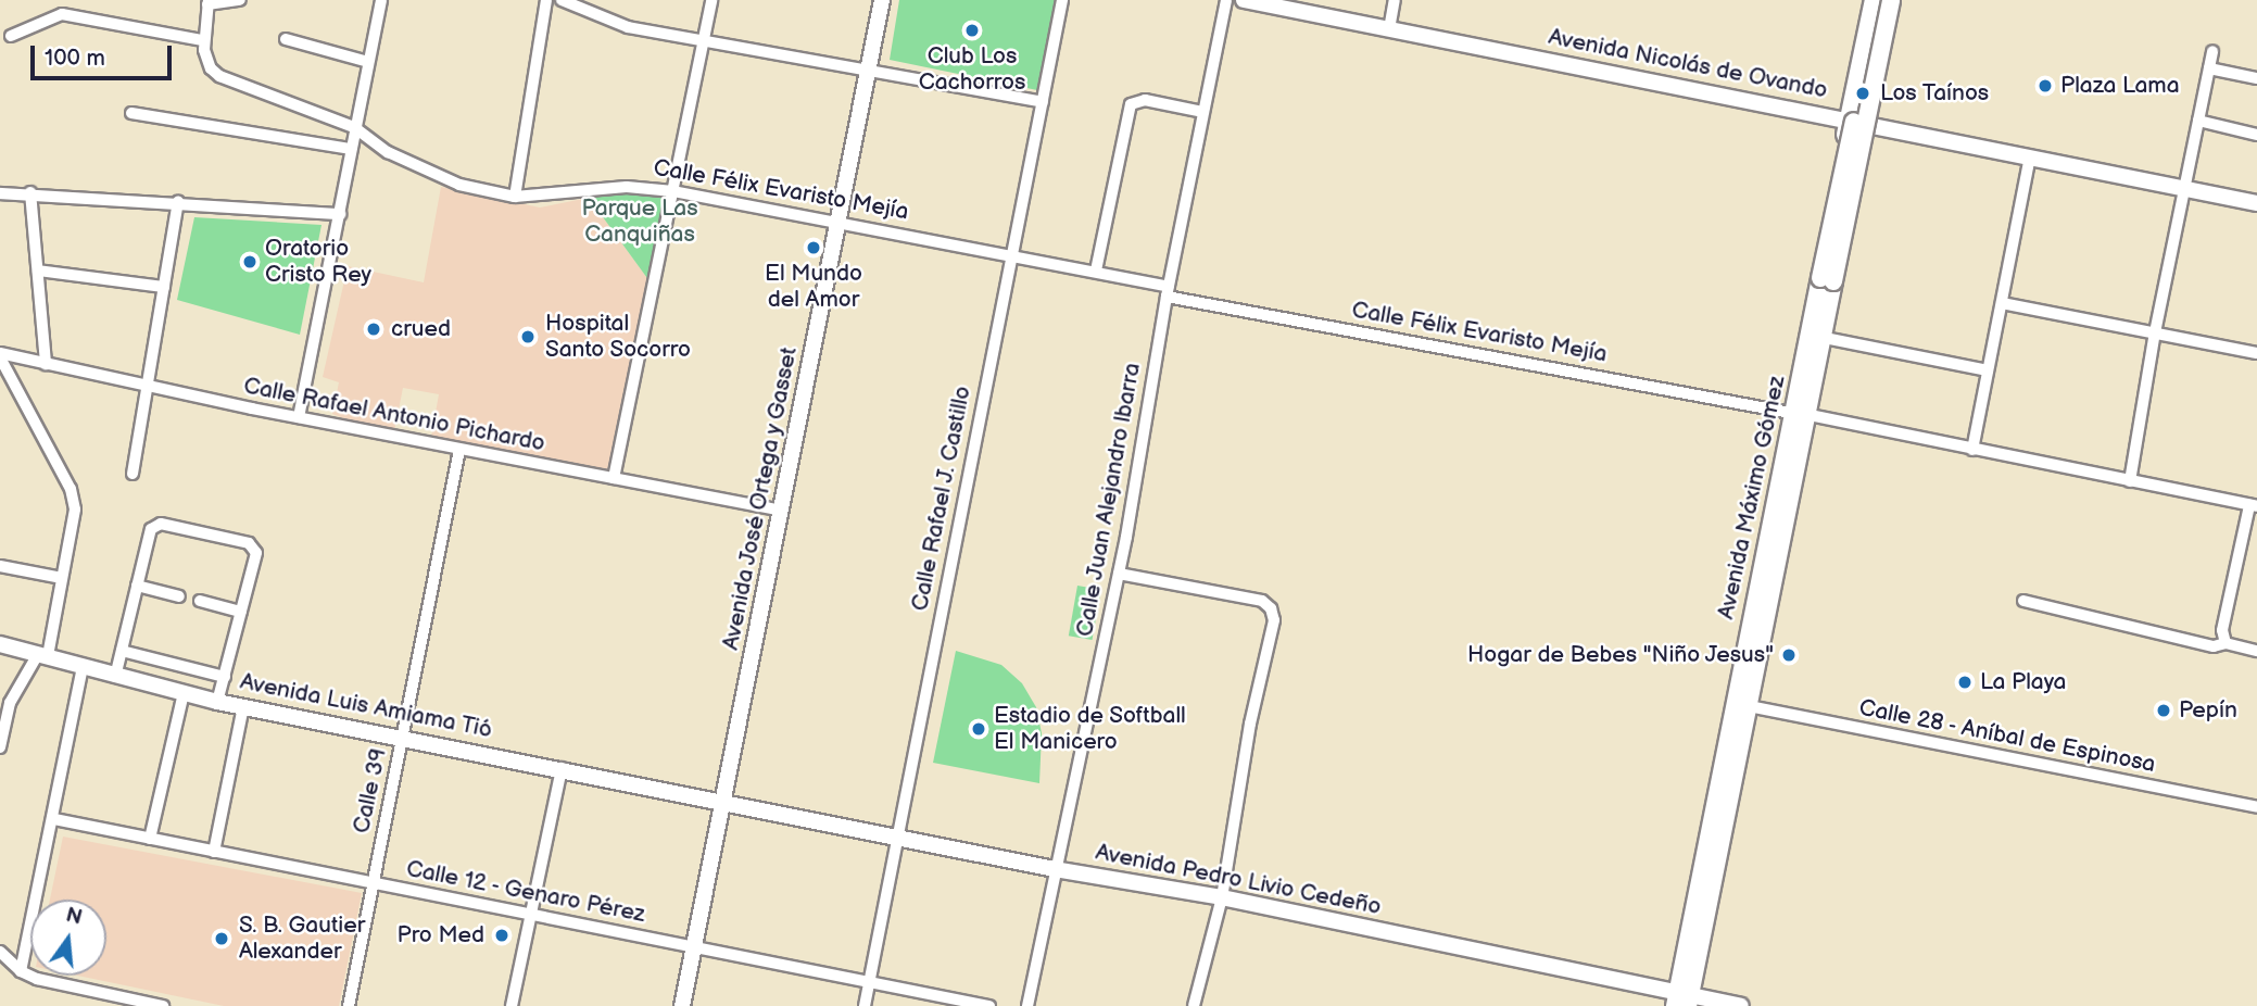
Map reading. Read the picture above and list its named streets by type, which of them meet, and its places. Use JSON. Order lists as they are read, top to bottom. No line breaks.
{"streets":{"main road":["Avenida Nicolás de Ovando","Avenida Máximo Gómez","Avenida José Ortega y Gasset","Avenida Luis Amiama Tió","Avenida Pedro Livio Cedeño"],"street":["Calle Félix Evaristo Mejía","Calle Rafael Antonio Pichardo","Calle Rafael J. Castillo","Calle Juan Alejandro lbarra","Calle 28 - Aníbal de Espinosa","Calle 39","Calle 12 - Genaro Pérez"]},"crossings":[["Calle Félix Evaristo Mejía","Avenida José Ortega y Gasset"],["Calle Félix Evaristo Mejía","Calle Rafael J. Castillo"],["Calle Félix Evaristo Mejía","Calle Juan Alejandro lbarra"],["Calle Rafael Antonio Pichardo","Avenida José Ortega y Gasset"],["Calle Rafael Antonio Pichardo","Calle 39"],["Avenida Máximo Gómez","Calle 28 - Aníbal de Espinosa"],["Avenida Máximo Gómez","Avenida Pedro Livio Cedeño"],["Avenida José Ortega y Gasset","Avenida Luis Amiama Tió"],["Avenida José Ortega y Gasset","Avenida Pedro Livio Cedeño"],["Avenida José Ortega y Gasset","Calle 12 - Genaro Pérez"],["Calle Rafael J. Castillo","Avenida Pedro Livio Cedeño"],["Calle Rafael J. Castillo","Calle 12 - Genaro Pérez"],["Calle Juan Alejandro lbarra","Avenida Pedro Livio Cedeño"],["Avenida Luis Amiama Tió","Calle 39"],["Avenida Luis Amiama Tió","Avenida Pedro Livio Cedeño"],["Calle 39","Calle 12 - Genaro Pérez"]],"parks":["Parque Las Canquiñas"],"places":["Club Los Cachorros","Plaza Lama","Los Taínos","El Mundo del Amor","Oratorio Cristo Rey","crued","Hospital Santo Socorro","Hogar de Bebes \"Niño Jesus\"","La Playa","Pepín","Estadio de Softball El Manicero","Pro Med","S. B. Gautier Alexander"],"scale_bar":"100 m","north":"top"}
